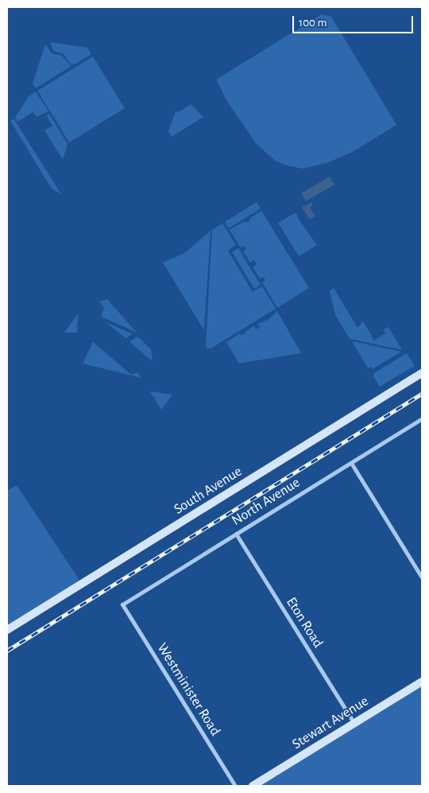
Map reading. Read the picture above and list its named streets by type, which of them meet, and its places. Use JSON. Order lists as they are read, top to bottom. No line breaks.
{"streets":{"street":["South Avenue","North Avenue","Eton Road","Westminister Road","Stewart Avenue"]},"crossings":[["North Avenue","Eton Road"],["North Avenue","Westminister Road"],["Eton Road","Stewart Avenue"]],"scale_bar":"100 m"}
